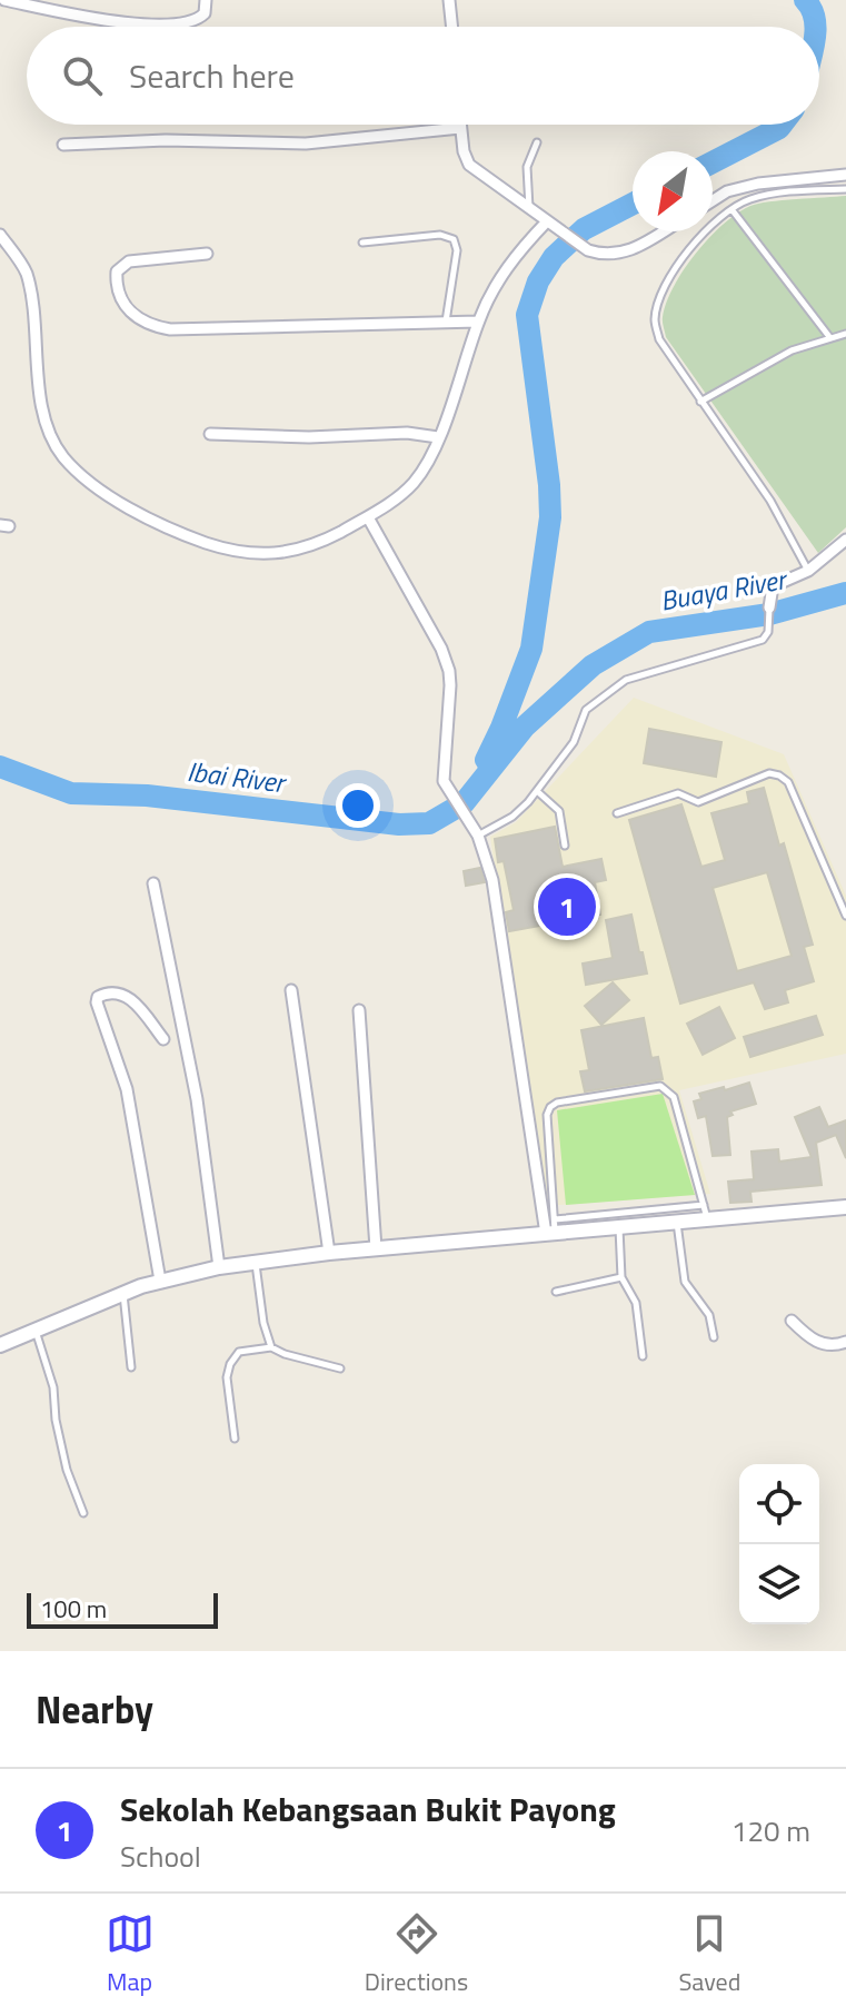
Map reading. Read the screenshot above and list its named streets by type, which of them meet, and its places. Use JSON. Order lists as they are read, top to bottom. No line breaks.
{"water":["Buaya River","Ibai River"],"scale_bar":"100 m","north":"bottom left","page":{"search":"Search here","pins":"1","scale":"100 m","heading":"Nearby","list":[{"mark":"1","name":"Sekolah Kebangsaan Bukit Payong","note":"School","value":"120 m"}],"nav":["Map","Directions","Saved"]}}
